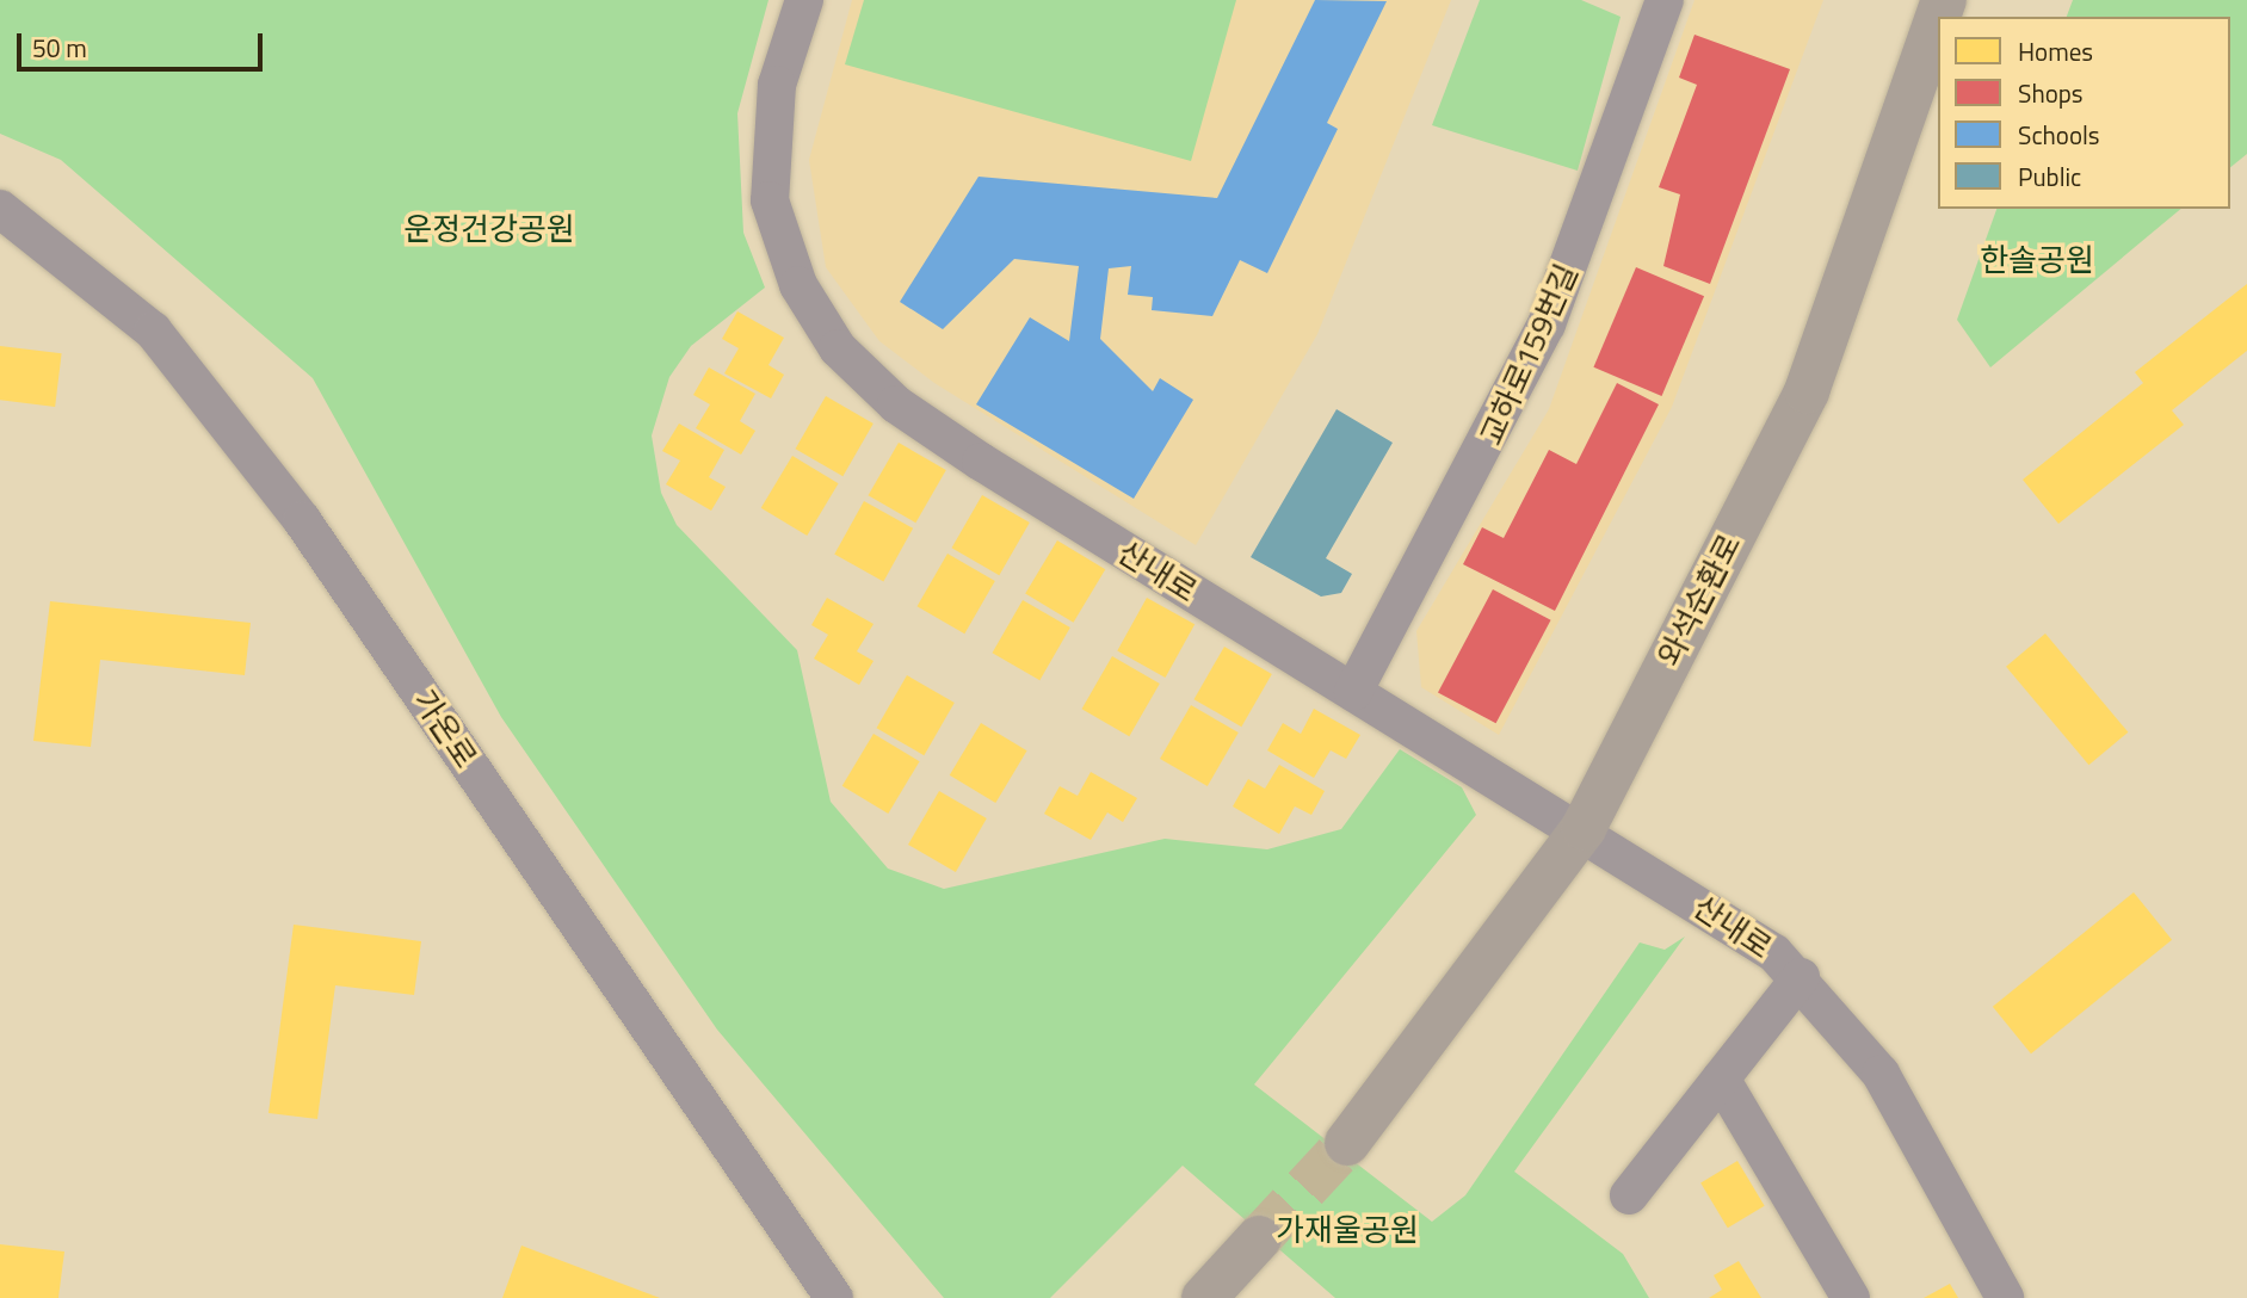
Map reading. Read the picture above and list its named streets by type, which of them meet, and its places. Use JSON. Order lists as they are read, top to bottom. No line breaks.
{"streets":{"street":["교하로159번길","산내로","와석순환로","가온로"]},"crossings":[["교하로159번길","산내로"],["산내로","와석순환로"]],"parks":["운정건강공원","한솔공원","가재울공원"],"legend":["Homes","Shops","Schools","Public"],"scale_bar":"50 m"}
